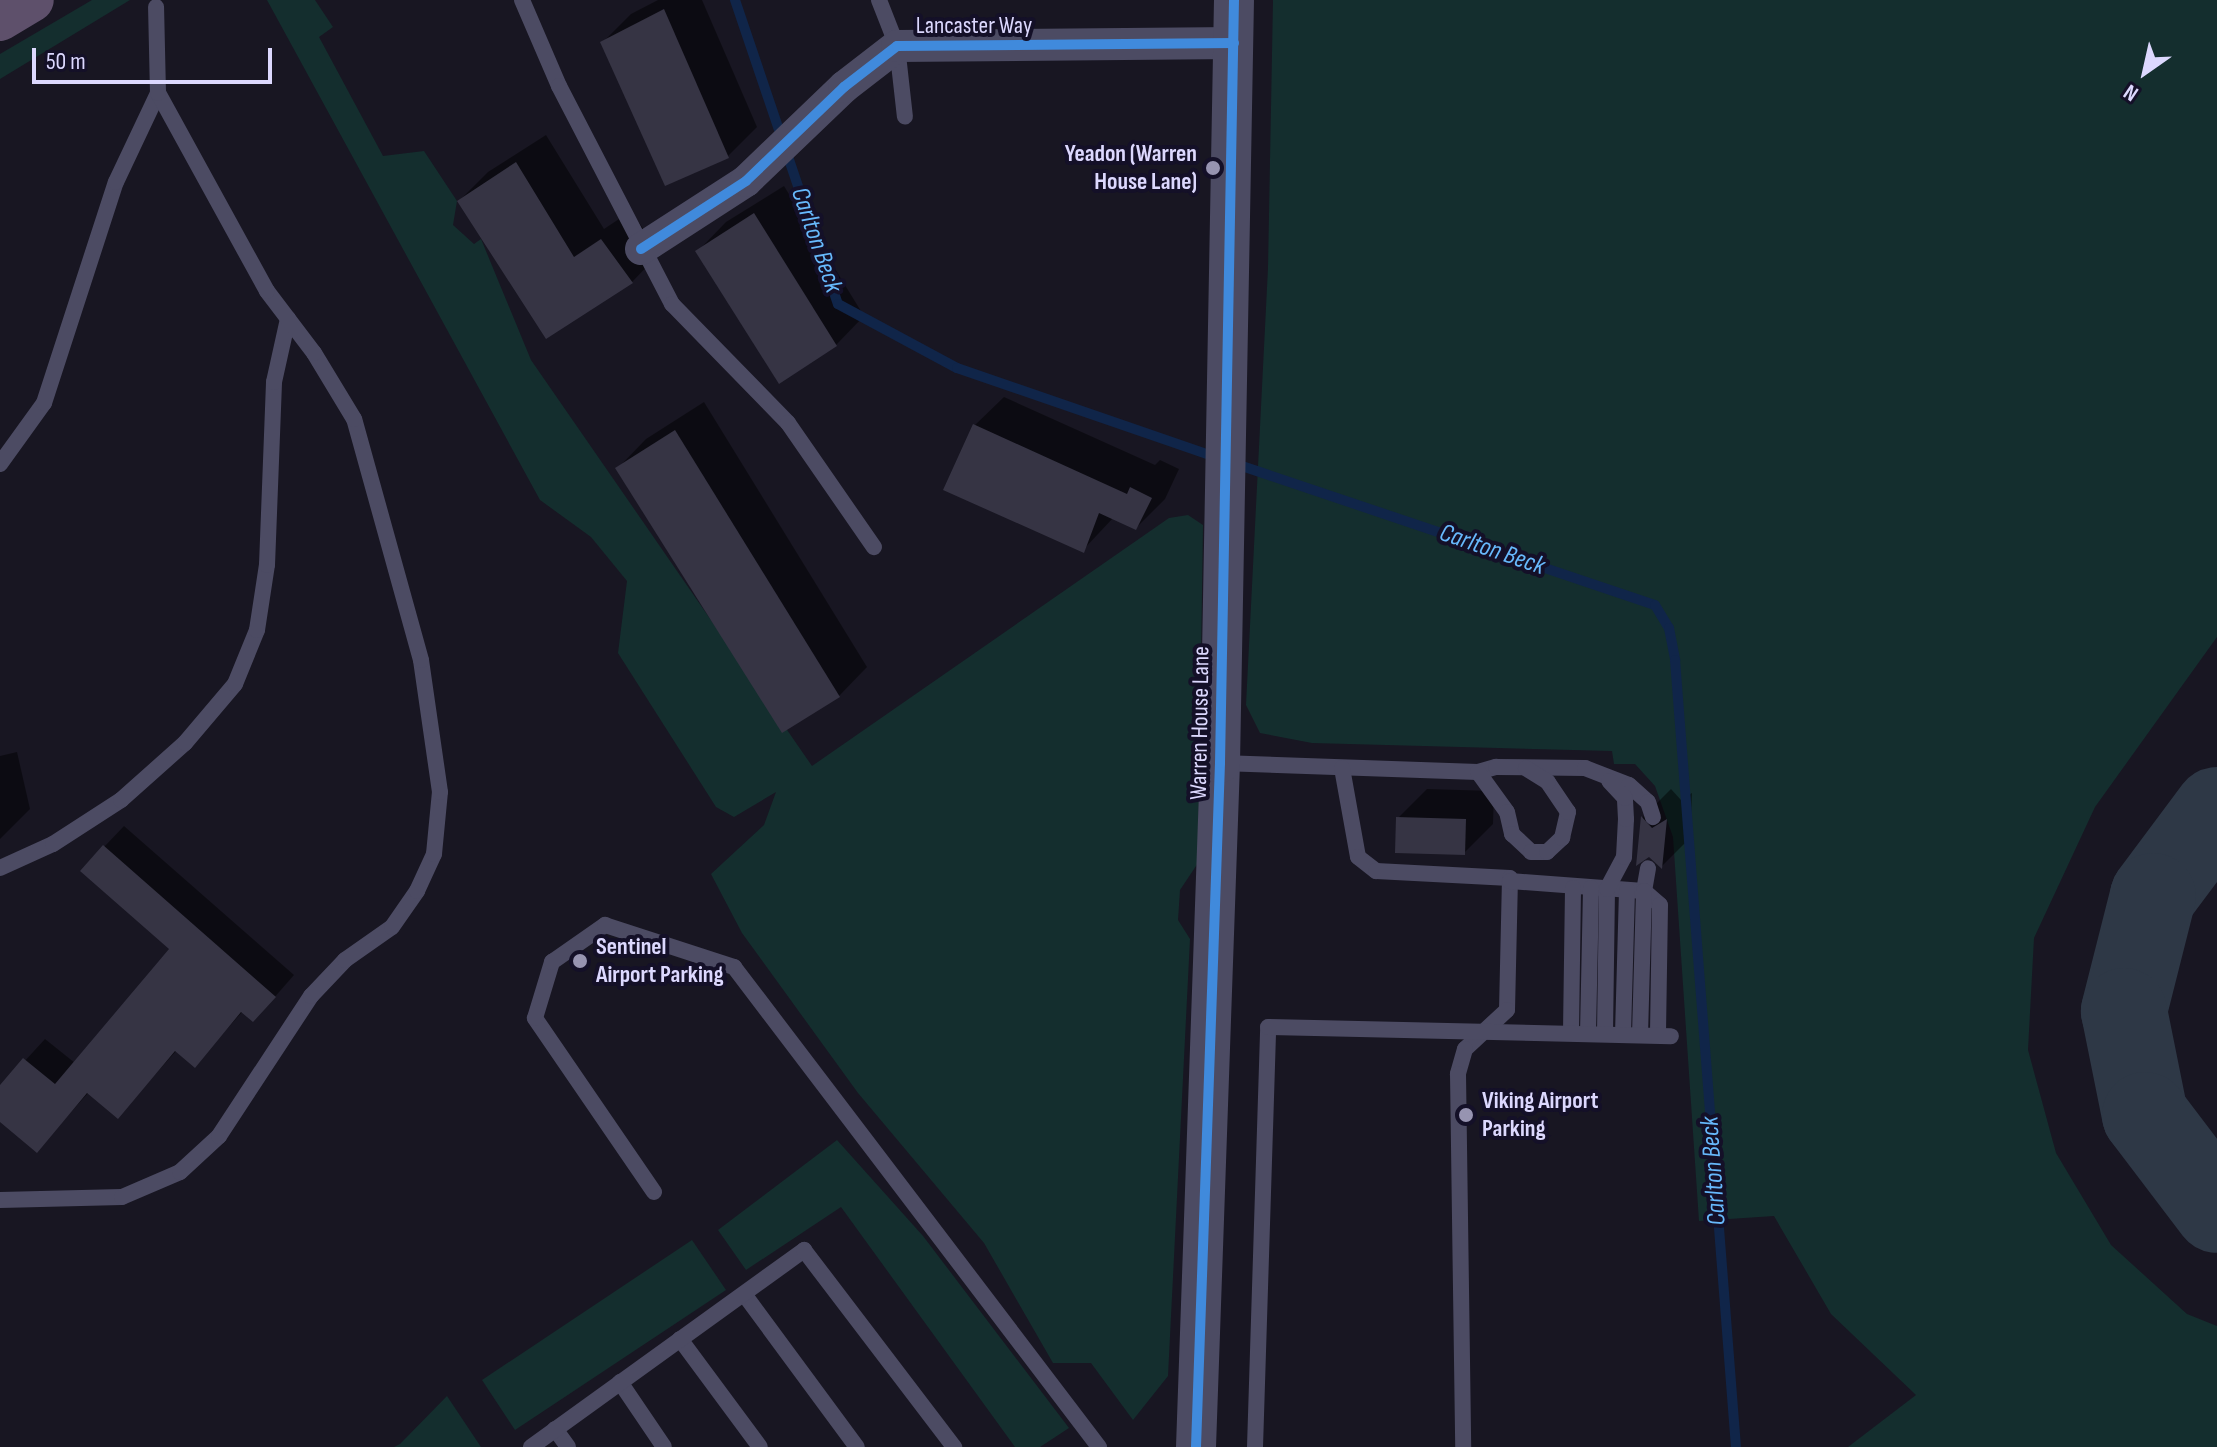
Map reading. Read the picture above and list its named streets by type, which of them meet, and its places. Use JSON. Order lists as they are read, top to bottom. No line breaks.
{"streets":{"street":["Lancaster Way","Warren House Lane"]},"crossings":[["Lancaster Way","Warren House Lane"]],"water":["Carlton Beck"],"places":["Yeadon (Warren House Lane)","Sentinel Airport Parking","Viking Airport Parking"],"scale_bar":"50 m","north":"bottom left"}
